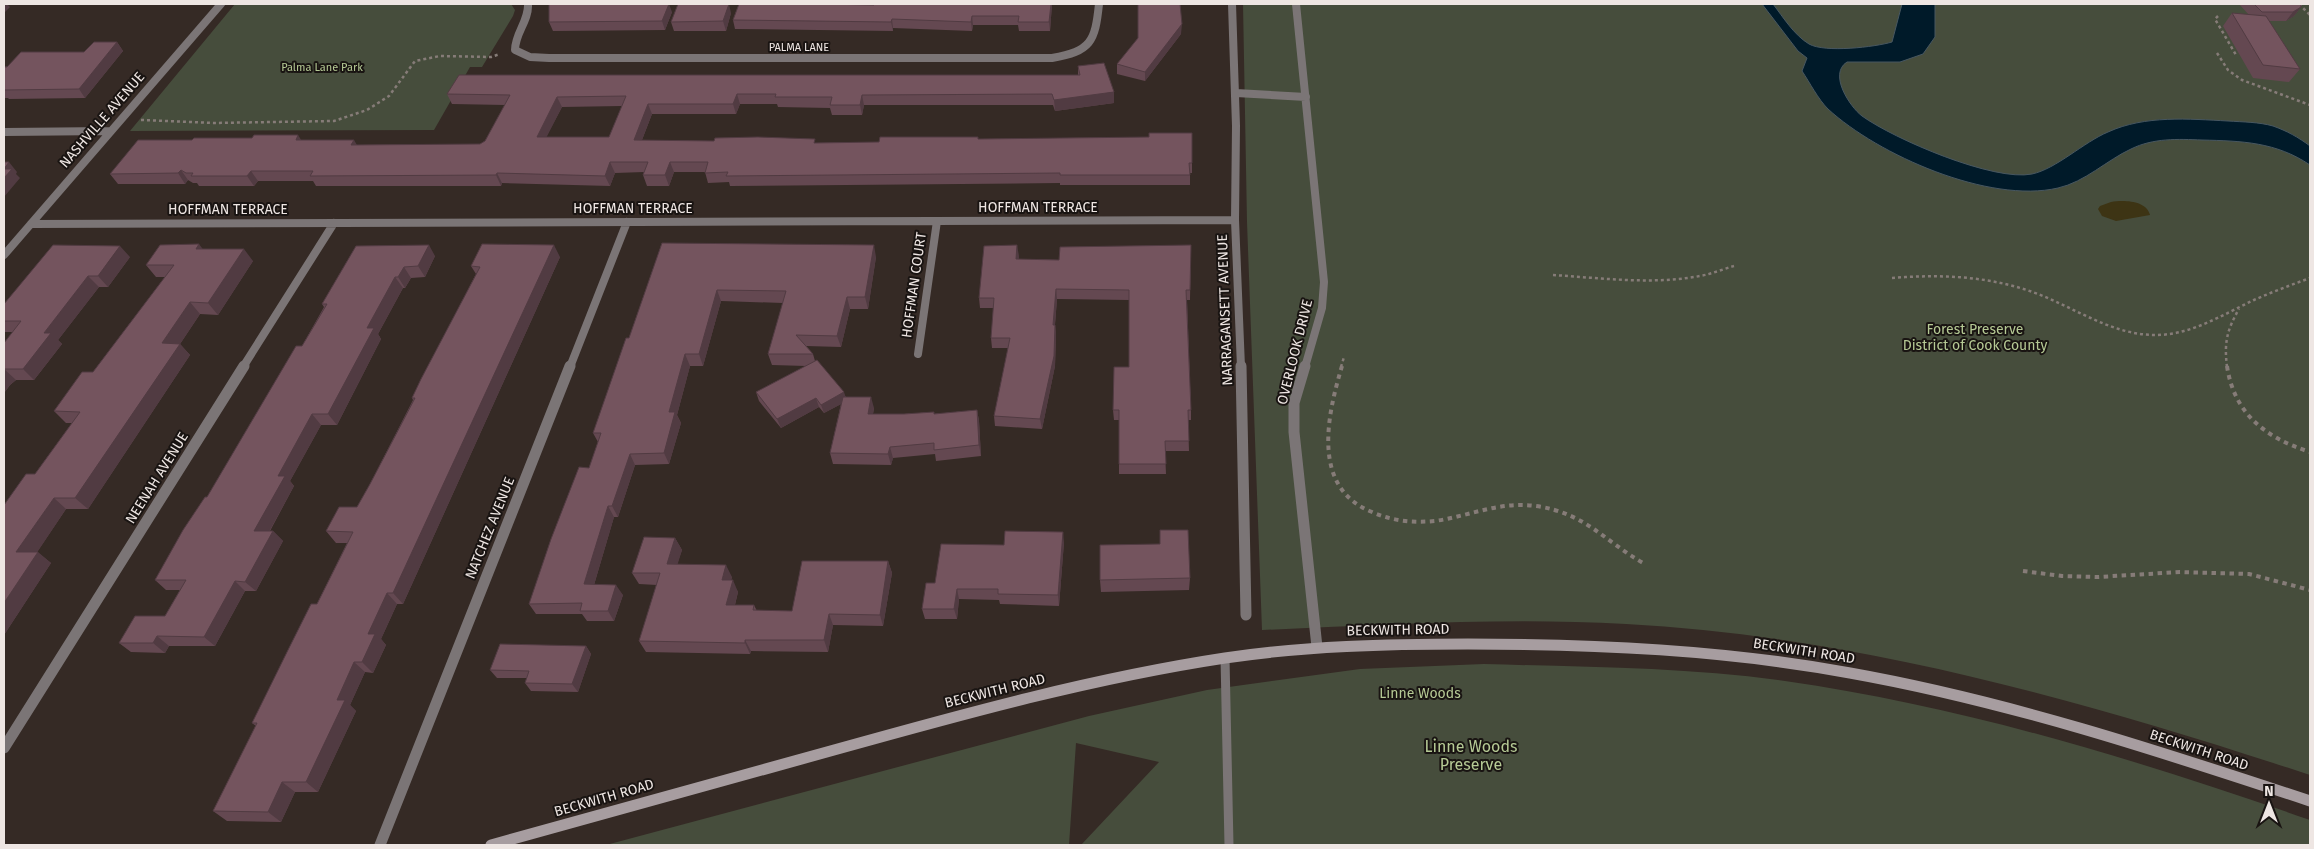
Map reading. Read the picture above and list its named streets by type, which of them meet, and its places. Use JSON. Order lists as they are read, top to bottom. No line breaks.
{"streets":{"street":["PALMA LANE","NASHVILLE AVENUE","HOFFMAN TERRACE","HOFFMAN COURT","NARRAGANSETT AVENUE","OVERLOOK DRIVE","NEENAH AVENUE","NATCHEZ AVENUE","BECKWITH ROAD"]},"crossings":[["NASHVILLE AVENUE","HOFFMAN TERRACE"],["HOFFMAN TERRACE","HOFFMAN COURT"],["HOFFMAN TERRACE","NARRAGANSETT AVENUE"],["HOFFMAN TERRACE","NEENAH AVENUE"],["HOFFMAN TERRACE","NATCHEZ AVENUE"],["OVERLOOK DRIVE","BECKWITH ROAD"]],"parks":["Palma Lane Park","Forest Preserve District of Cook County","Linne Woods","Linne Woods Preserve"],"north":"top"}
